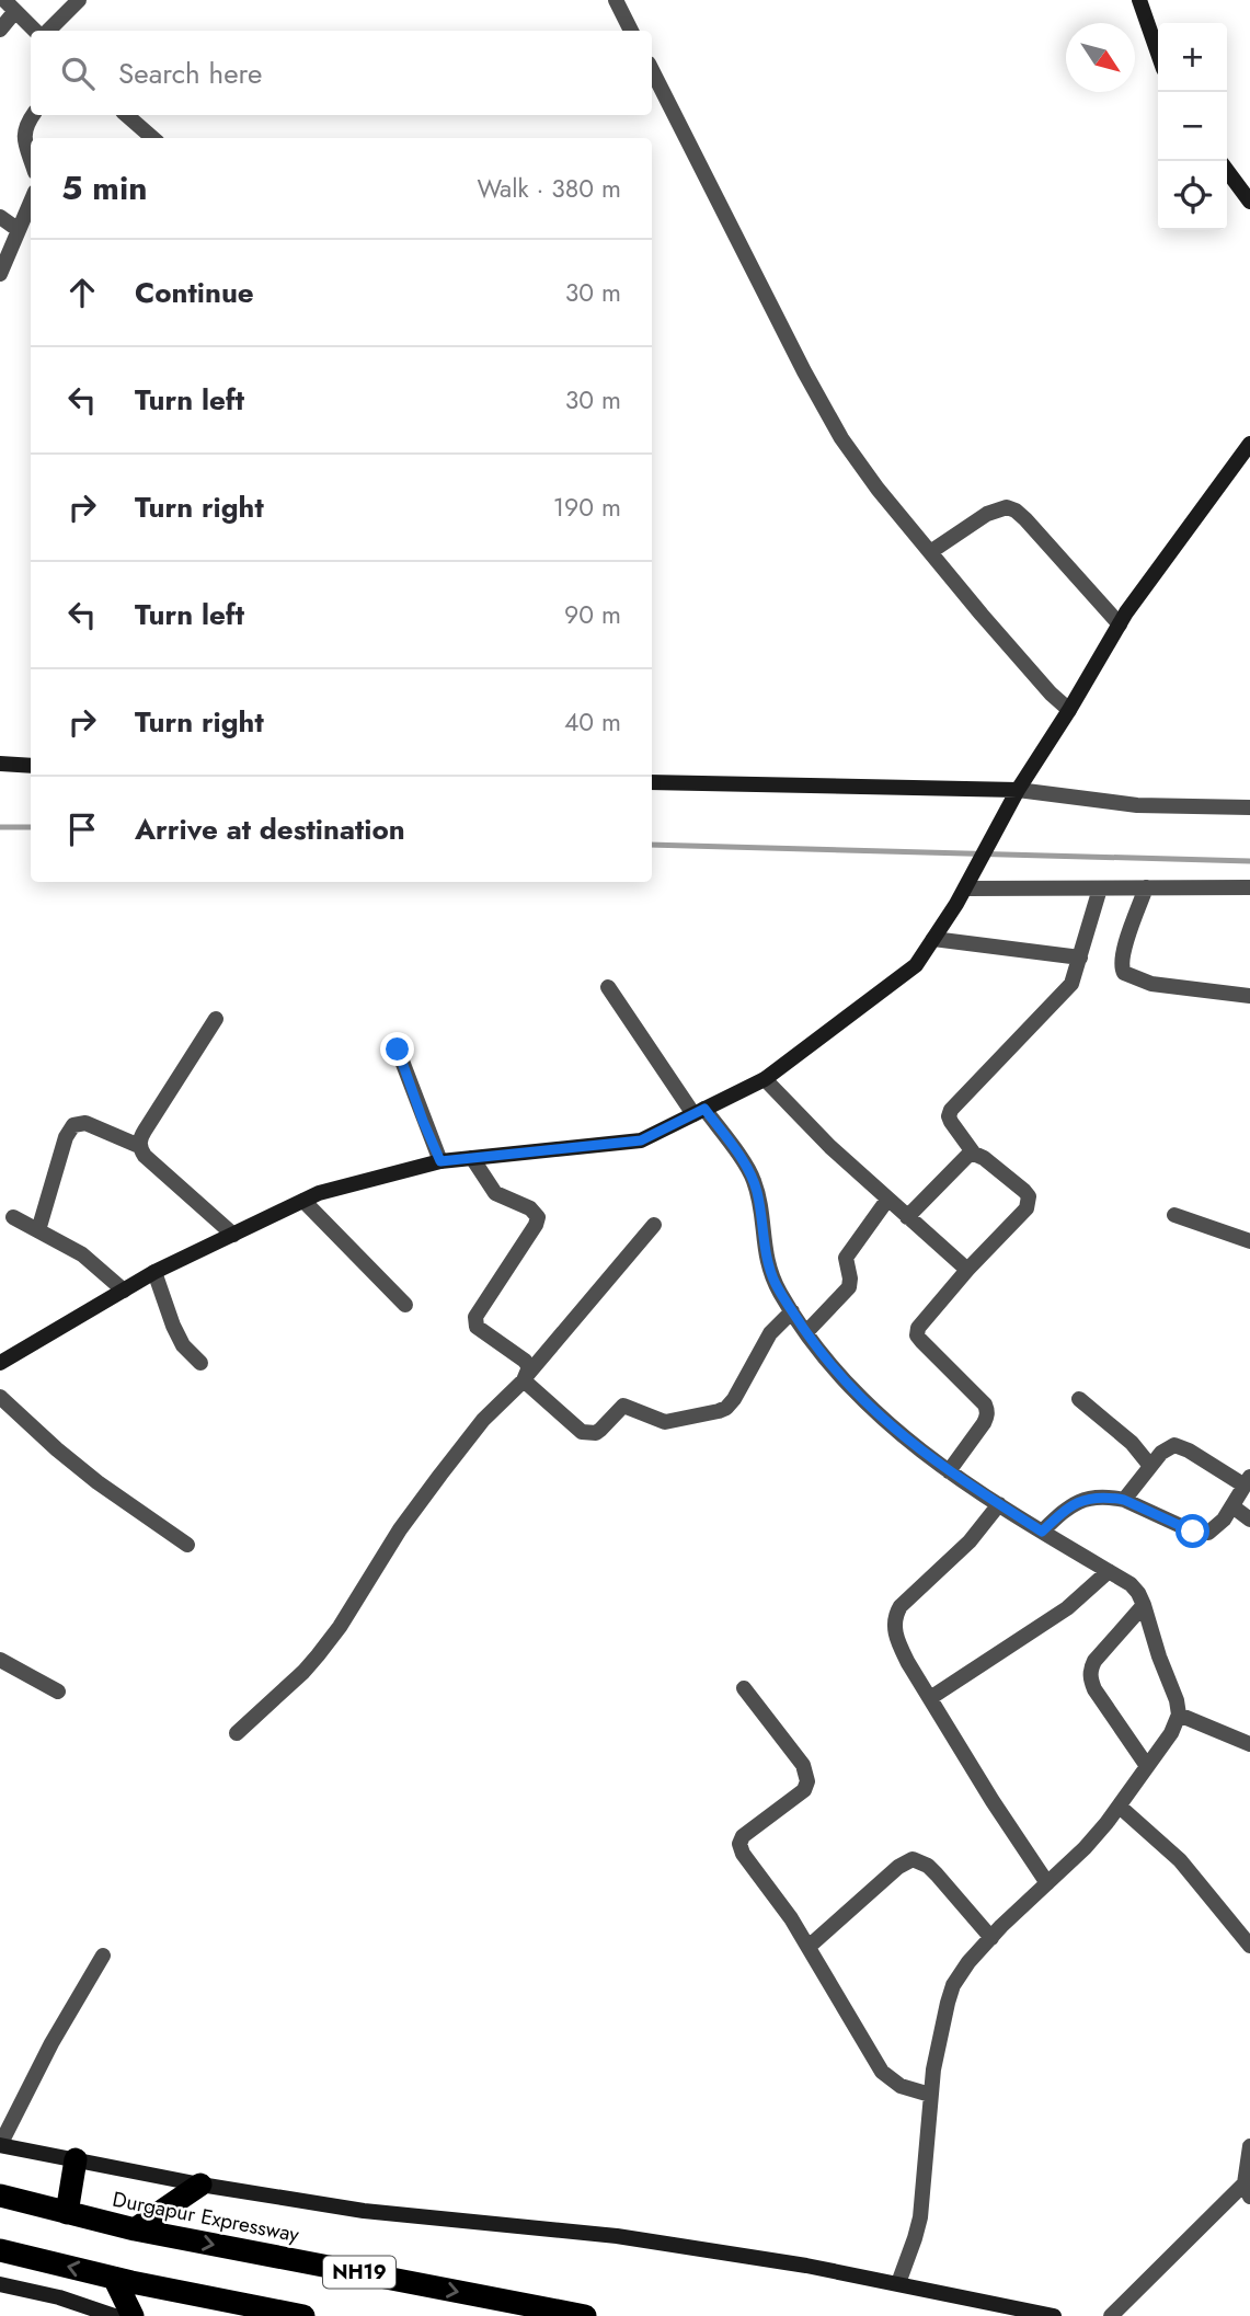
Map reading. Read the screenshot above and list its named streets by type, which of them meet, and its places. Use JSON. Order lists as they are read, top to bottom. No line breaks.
{"streets":{"highway":["Durgapur Expressway","NH19"]},"north":"bottom right","page":{"map_buttons":["+","−"],"search":"Search here","heading":["5 min","Walk · 380 m"],"list":[["Continue","30 m"],["Turn left","30 m"],["Turn right","190 m"],["Turn left","90 m"],["Turn right","40 m"],"Arrive at destination"]}}
